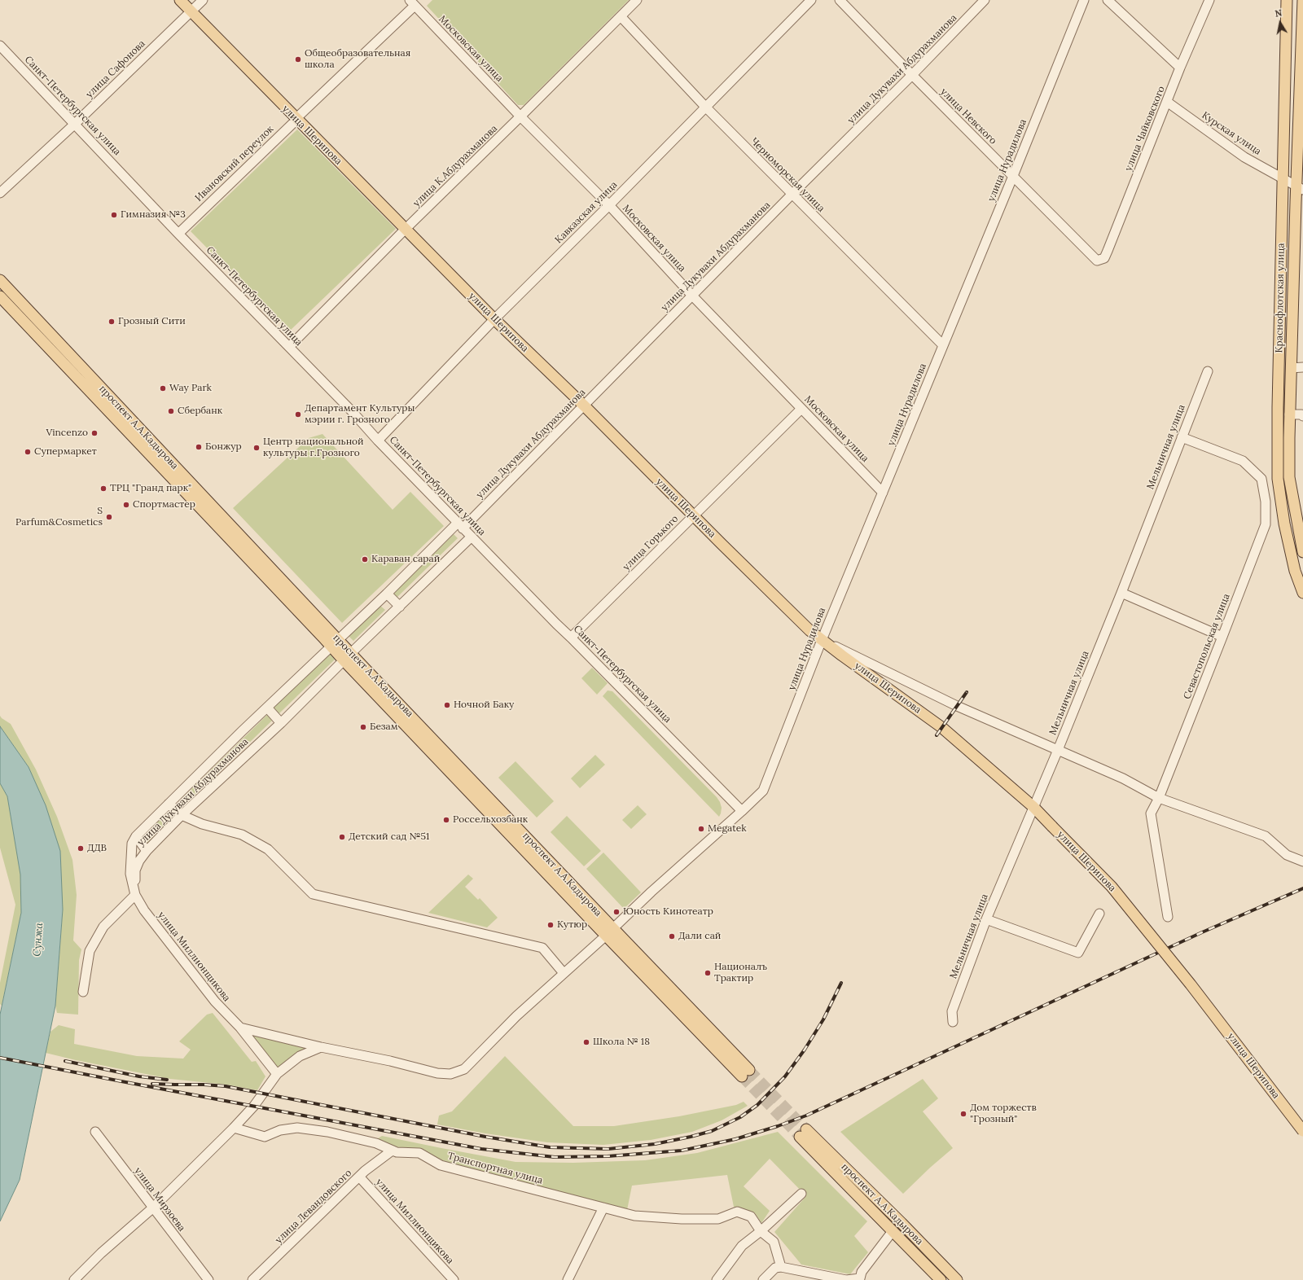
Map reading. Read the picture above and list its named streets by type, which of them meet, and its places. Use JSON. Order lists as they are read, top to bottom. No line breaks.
{"streets":{"main road":["улица Шерипова","Краснофлотская улица","проспект А.А.Кадырова"],"street":["Московская улица","улица Сафонова","улица Дукувахи Абдурахманова","Санкт-Петербургская улица","улица Невского","улица Чайковского","Курская улица","улица Нурадилова","Ивановский переулок","улица К.Абдурахманова","Черноморская улица","Кавказская улица","Мельничная улица","улица Горького","Севастопольская улица","улица Миллионщикова","Транспортная улица","улица Мирзоева","улица Левандовского"]},"crossings":[["Московская улица","улица Дукувахи Абдурахманова"],["Московская улица","улица Нурадилова"],["Московская улица","Ивановский переулок"],["Московская улица","улица К.Абдурахманова"],["Московская улица","Кавказская улица"],["Московская улица","улица Горького"],["улица Сафонова","Санкт-Петербургская улица"],["улица Сафонова","улица Шерипова"],["улица Дукувахи Абдурахманова","Санкт-Петербургская улица"],["улица Дукувахи Абдурахманова","улица Невского"],["улица Дукувахи Абдурахманова","улица Шерипова"],["улица Дукувахи Абдурахманова","Черноморская улица"],["улица Дукувахи Абдурахманова","проспект А.А.Кадырова"],["улица Дукувахи Абдурахманова","улица Миллионщикова"],["Санкт-Петербургская улица","улица Нурадилова"],["Санкт-Петербургская улица","Ивановский переулок"],["Санкт-Петербургская улица","улица К.Абдурахманова"],["Санкт-Петербургская улица","Кавказская улица"],["Санкт-Петербургская улица","улица Горького"],["улица Невского","улица Чайковского"],["улица Невского","улица Нурадилова"],["улица Чайковского","Курская улица"],["Курская улица","Краснофлотская улица"],["улица Шерипова","улица Нурадилова"],["улица Шерипова","Ивановский переулок"],["улица Шерипова","улица К.Абдурахманова"],["улица Шерипова","Кавказская улица"],["улица Шерипова","Мельничная улица"],["улица Шерипова","улица Горького"],["улица Шерипова","Севастопольская улица"],["улица Нурадилова","Черноморская улица"],["улица Нурадилова","проспект А.А.Кадырова"],["улица Нурадилова","улица Миллионщикова"],["улица К.Абдурахманова","Черноморская улица"],["Черноморская улица","Кавказская улица"],["Мельничная улица","Севастопольская улица"],["улица Миллионщикова","улица Левандовского"],["Транспортная улица","улица Левандовского"]],"water":["Сунжа"],"places":["Общеобразовательная школа","Гимназия №3","Грозный Сити","Way Park","Сбербанк","Департамент Культуры мэрии г. Грозного","Vincenzo","Бонжур","Центр национальной культуры г.Грозного","Супермаркет","ТРЦ \"Гранд парк\"","Спортмастер","S Parfum&Cosmetics","Караван сарай","Ночной Баку","Безам","Россельхозбанк","Megatek","Детский сад №51","ДДВ","Юность Кинотеатр","Кутюр","Дали сай","Националъ Трактир","Школа № 18","Дом торжеств \"Грозный\""],"north":"top"}
